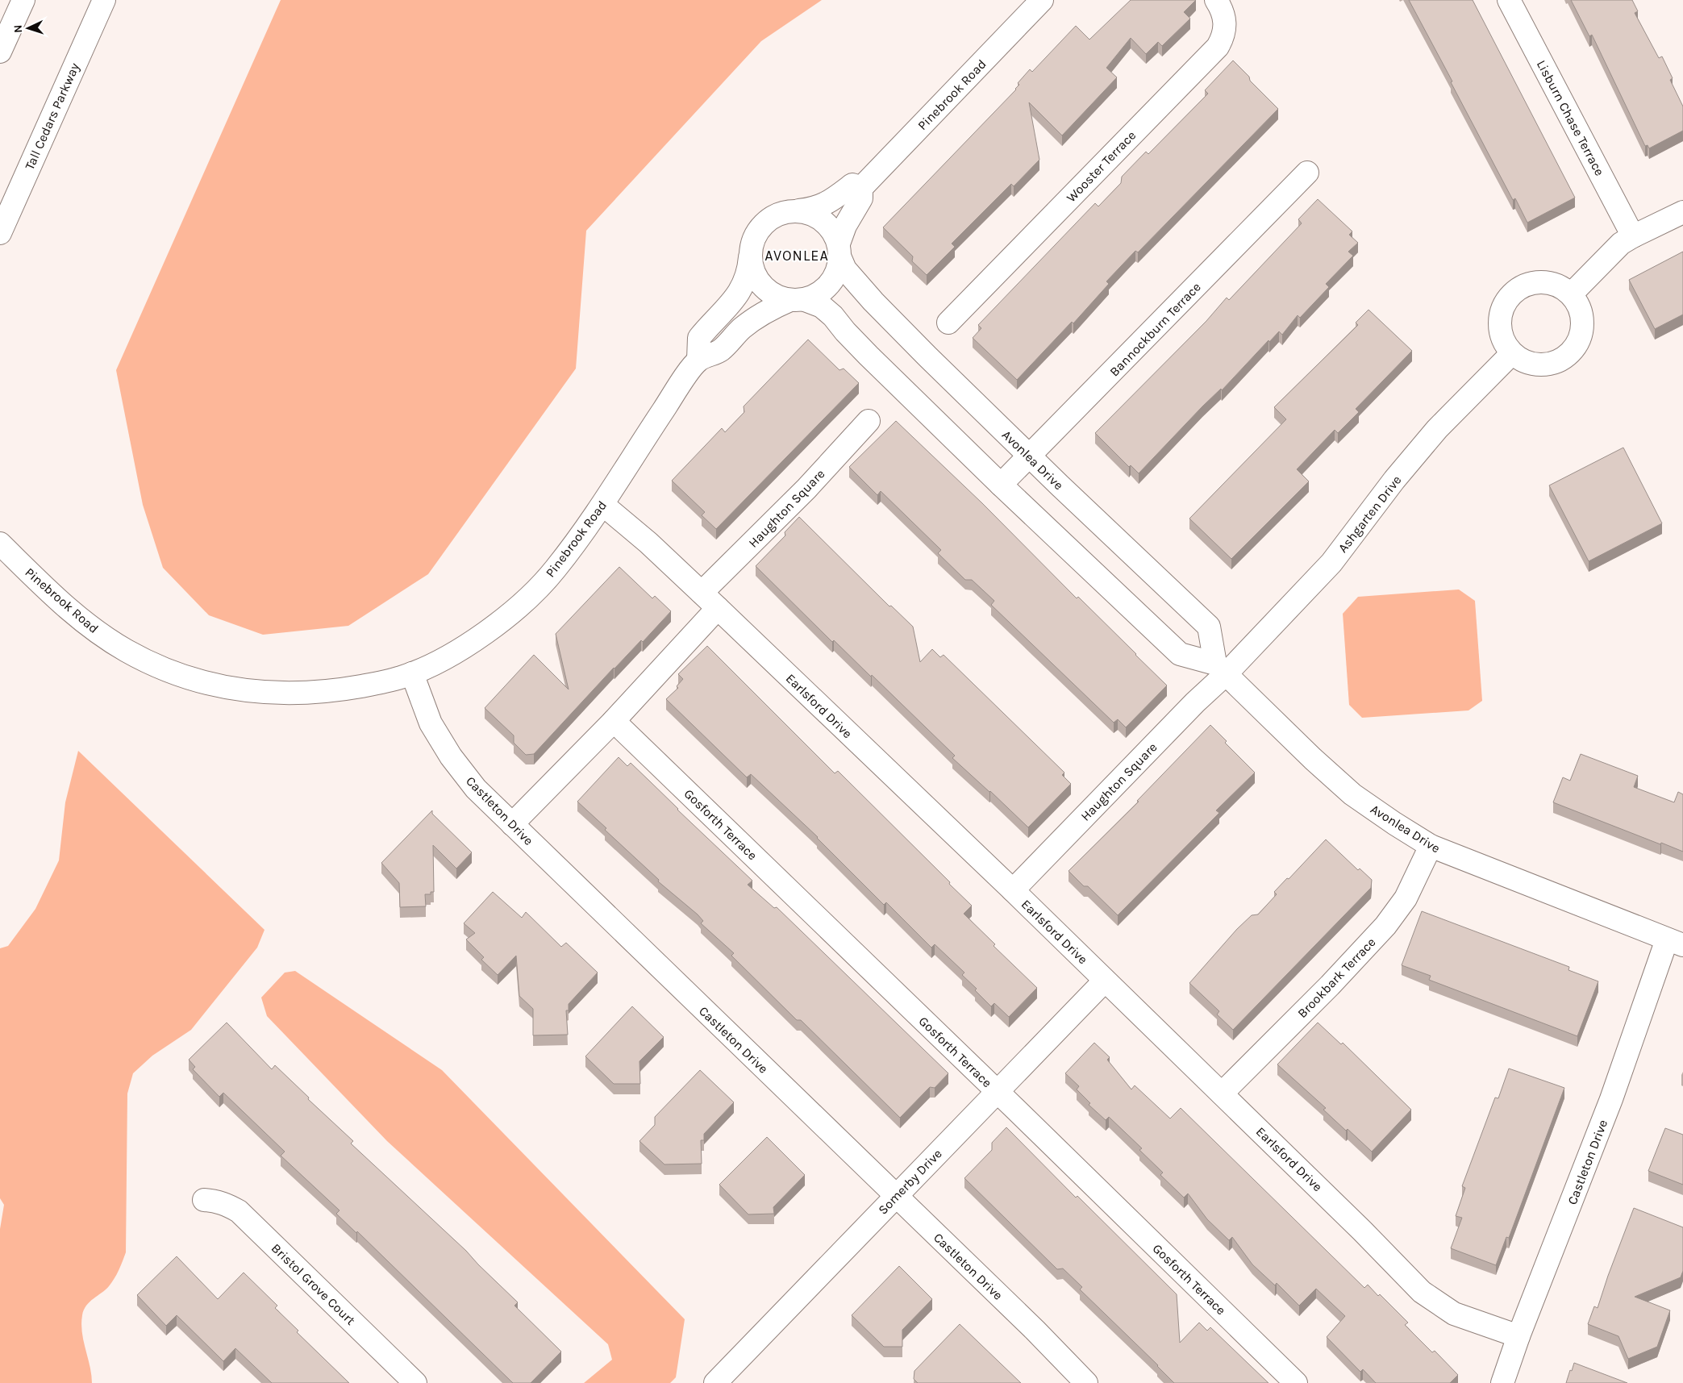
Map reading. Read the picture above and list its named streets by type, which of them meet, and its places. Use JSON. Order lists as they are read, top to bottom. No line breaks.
{"streets":{"street":["Pinebrook Road","Tall Cedars Parkway","Lisburn Chase Terrace","Wooster Terrace","Bannockburn Terrace","Avonlea Drive","Haughton Square","Ashgarten Drive","Earlsford Drive","Castleton Drive","Gosforth Terrace","Brookbark Terrace","Somerby Drive","Bristol Grove Court"]},"crossings":[["Pinebrook Road","Avonlea Drive"],["Pinebrook Road","Earlsford Drive"],["Pinebrook Road","Castleton Drive"],["Bannockburn Terrace","Avonlea Drive"],["Avonlea Drive","Haughton Square"],["Avonlea Drive","Ashgarten Drive"],["Avonlea Drive","Castleton Drive"],["Avonlea Drive","Brookbark Terrace"],["Haughton Square","Ashgarten Drive"],["Haughton Square","Earlsford Drive"],["Earlsford Drive","Castleton Drive"],["Earlsford Drive","Brookbark Terrace"],["Earlsford Drive","Somerby Drive"],["Castleton Drive","Somerby Drive"],["Gosforth Terrace","Somerby Drive"]],"districts":["AVONLEA"],"north":"left"}
